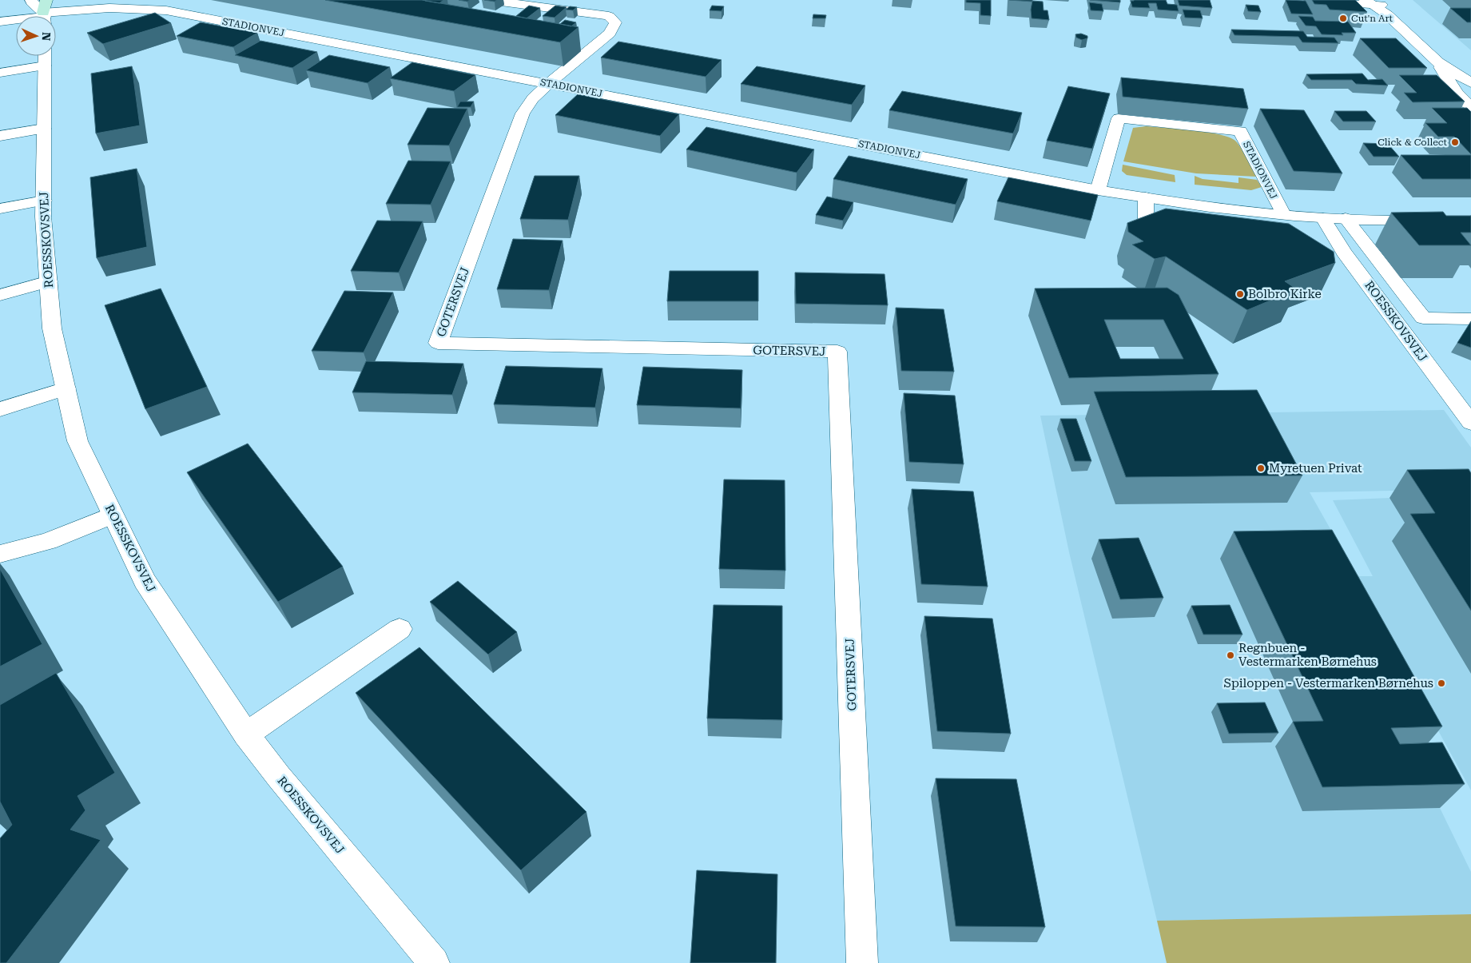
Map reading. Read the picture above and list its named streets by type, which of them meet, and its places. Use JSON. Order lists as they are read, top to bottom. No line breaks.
{"streets":{"street":["STADIONVEJ","ROESSKOVSVEJ","GOTERSVEJ"]},"crossings":[["STADIONVEJ","ROESSKOVSVEJ"],["STADIONVEJ","GOTERSVEJ"]],"places":["Cut'n Art","Click & Collect","Bolbro Kirke","Myretuen Privat","Regnbuen - Vestermarken Børnehus","Spiloppen - Vestermarken Børnehus"],"north":"right"}
